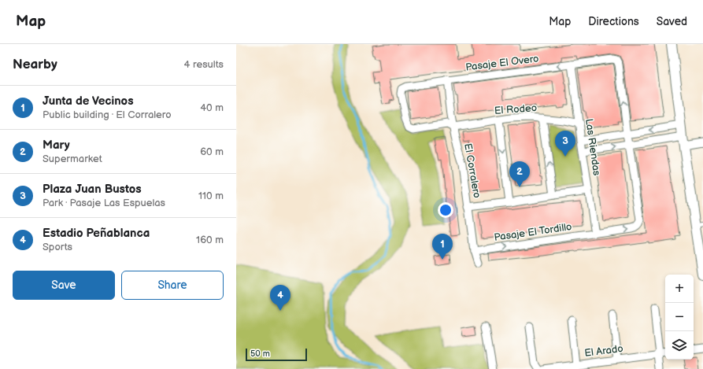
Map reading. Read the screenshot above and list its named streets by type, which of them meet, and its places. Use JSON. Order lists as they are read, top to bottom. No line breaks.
{"streets":{"street":["Pasaje El Overo","El Rodeo","Las Riendas","El Corralero","Pasaje El Tordillo","El Arado"]},"crossings":[["Pasaje El Overo","El Rodeo"],["Pasaje El Overo","Las Riendas"],["Pasaje El Overo","El Corralero"],["El Rodeo","Las Riendas"],["El Rodeo","El Corralero"],["Las Riendas","Pasaje El Tordillo"],["El Corralero","Pasaje El Tordillo"]],"scale_bar":"50 m","page":{"header":"Map","nav":["Map","Directions","Saved"],"heading":["Nearby","4 results"],"list":[{"mark":"1","name":"Junta de Vecinos","note":"Public building · El Corralero","value":"40 m"},{"mark":"2","name":"Mary","note":"Supermarket","value":"60 m"},{"mark":"3","name":"Plaza Juan Bustos","note":"Park · Pasaje Las Espuelas","value":"110 m"},{"mark":"4","name":"Estadio Peñablanca","note":"Sports","value":"160 m"}],"pins":["3","2","1","4"],"buttons":["Save","Share"],"map_buttons":["+","−"],"scale":"50 m"}}
